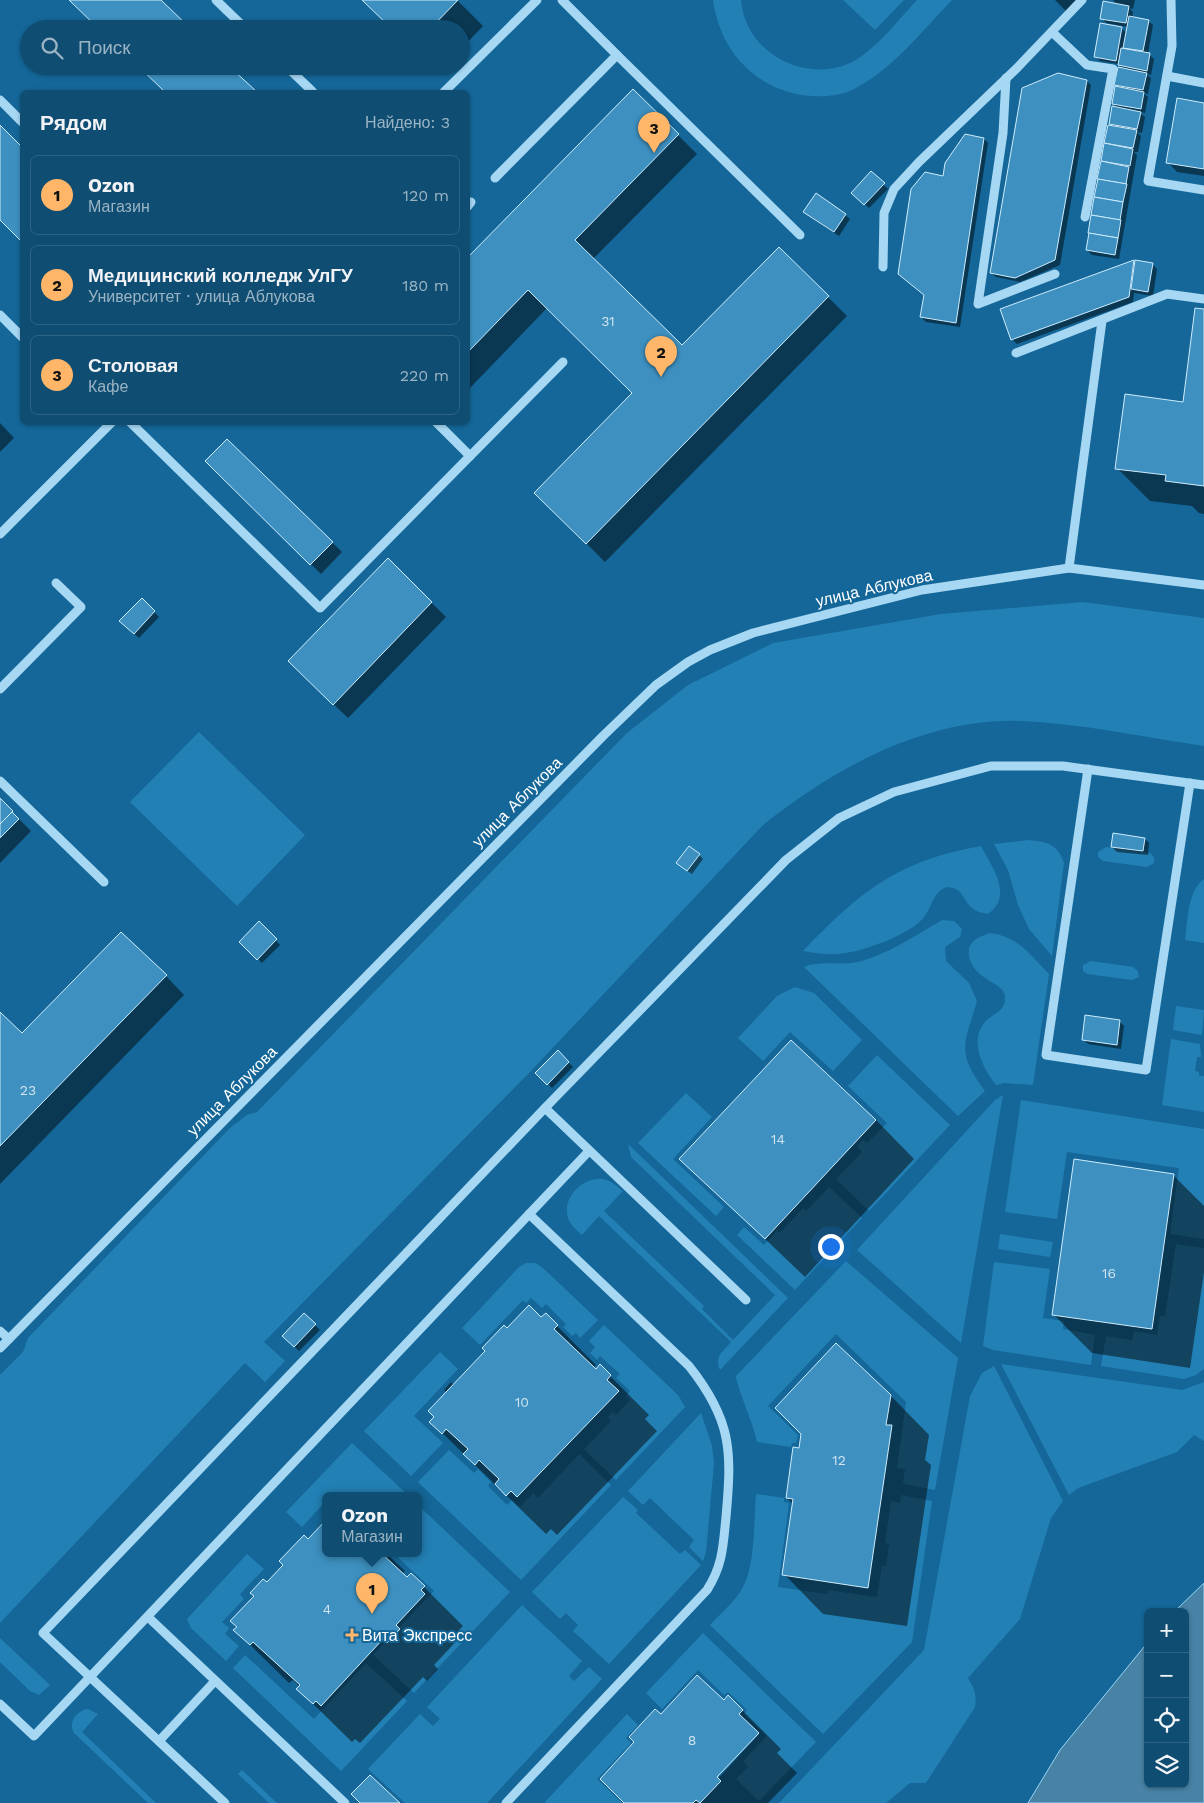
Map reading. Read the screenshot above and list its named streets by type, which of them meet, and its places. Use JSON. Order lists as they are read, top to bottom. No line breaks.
{"streets":{"street":["улица Аблукова"]},"places":{"health":["Вита Экспресс"]},"house_numbers":["31","23","14","16","10","12","4","8"],"page":{"search":"Поиск","heading":["Рядом","Найдено: 3"],"pins":["3","2","1"],"list":[{"mark":"1","name":"Ozon","note":"Магазин","value":"120 m"},{"mark":"2","name":"Медицинский колледж УлГУ","note":"Университет · улица Аблукова","value":"180 m"},{"mark":"3","name":"Столовая","note":"Кафе","value":"220 m"}],"popup":["Ozon","Магазин"],"map_buttons":["+","−"]}}
